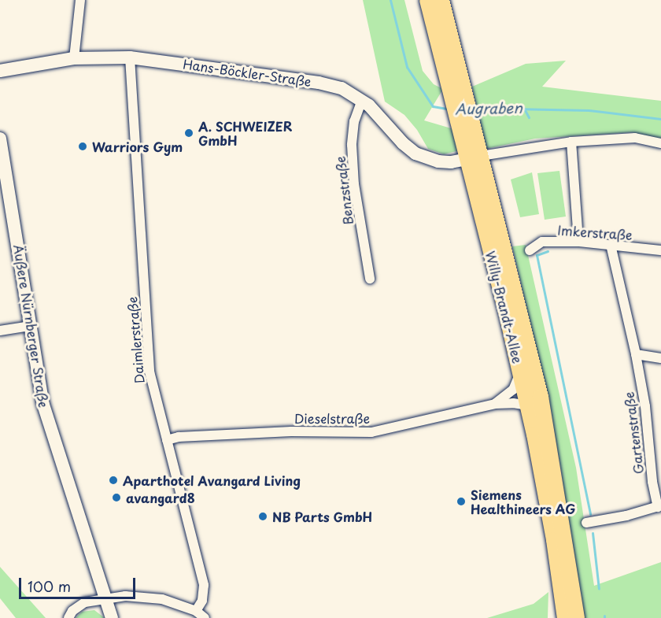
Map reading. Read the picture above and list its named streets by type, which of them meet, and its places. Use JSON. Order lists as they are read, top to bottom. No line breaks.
{"streets":{"main road":["Willy-Brandt-Allee"],"street":["Hans-Böckler-Straße","Benzstraße","Imkerstraße","Äußere Nürnberger Straße","Daimlerstraße","Dieselstraße","Gartenstraße"]},"crossings":[["Hans-Böckler-Straße","Benzstraße"],["Hans-Böckler-Straße","Willy-Brandt-Allee"],["Hans-Böckler-Straße","Daimlerstraße"],["Imkerstraße","Gartenstraße"],["Willy-Brandt-Allee","Dieselstraße"],["Daimlerstraße","Dieselstraße"]],"water":["Augraben"],"places":["A. SCHWEIZER GmbH","Warriors Gym","Aparthotel Avangard Living","avangard8","Siemens Healthineers AG","NB Parts GmbH"],"scale_bar":"100 m"}
